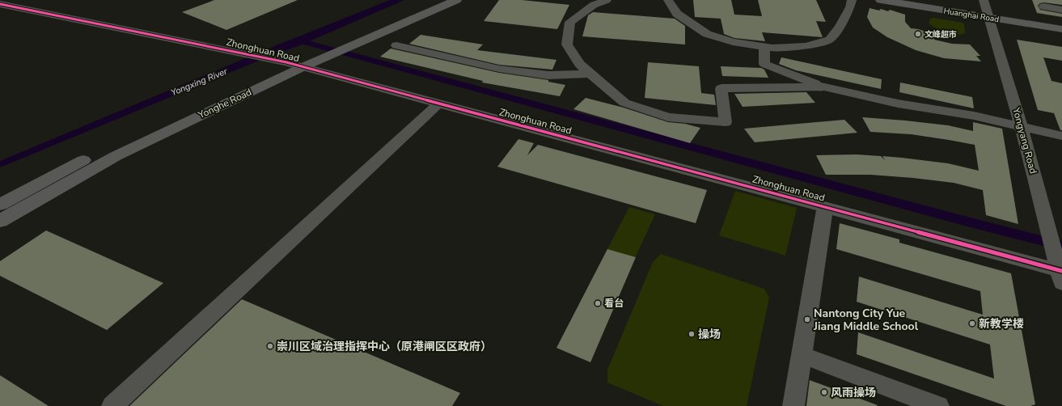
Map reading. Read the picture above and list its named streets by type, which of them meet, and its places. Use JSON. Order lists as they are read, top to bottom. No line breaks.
{"streets":{"main road":["Huanghai Road","Yonghe Road"],"street":["Zhonghuan Road","Yongyang Road"]},"crossings":[["Huanghai Road","Yongyang Road"],["Zhonghuan Road","Yonghe Road"],["Zhonghuan Road","Yongyang Road"]],"water":["Yongxing River"],"places":["文峰超市","看台","Nantong City Yue Jiang Middle School","新教学楼","操场","崇川区域治理指挥中心（原港闸区区政府）","风雨操场"]}
